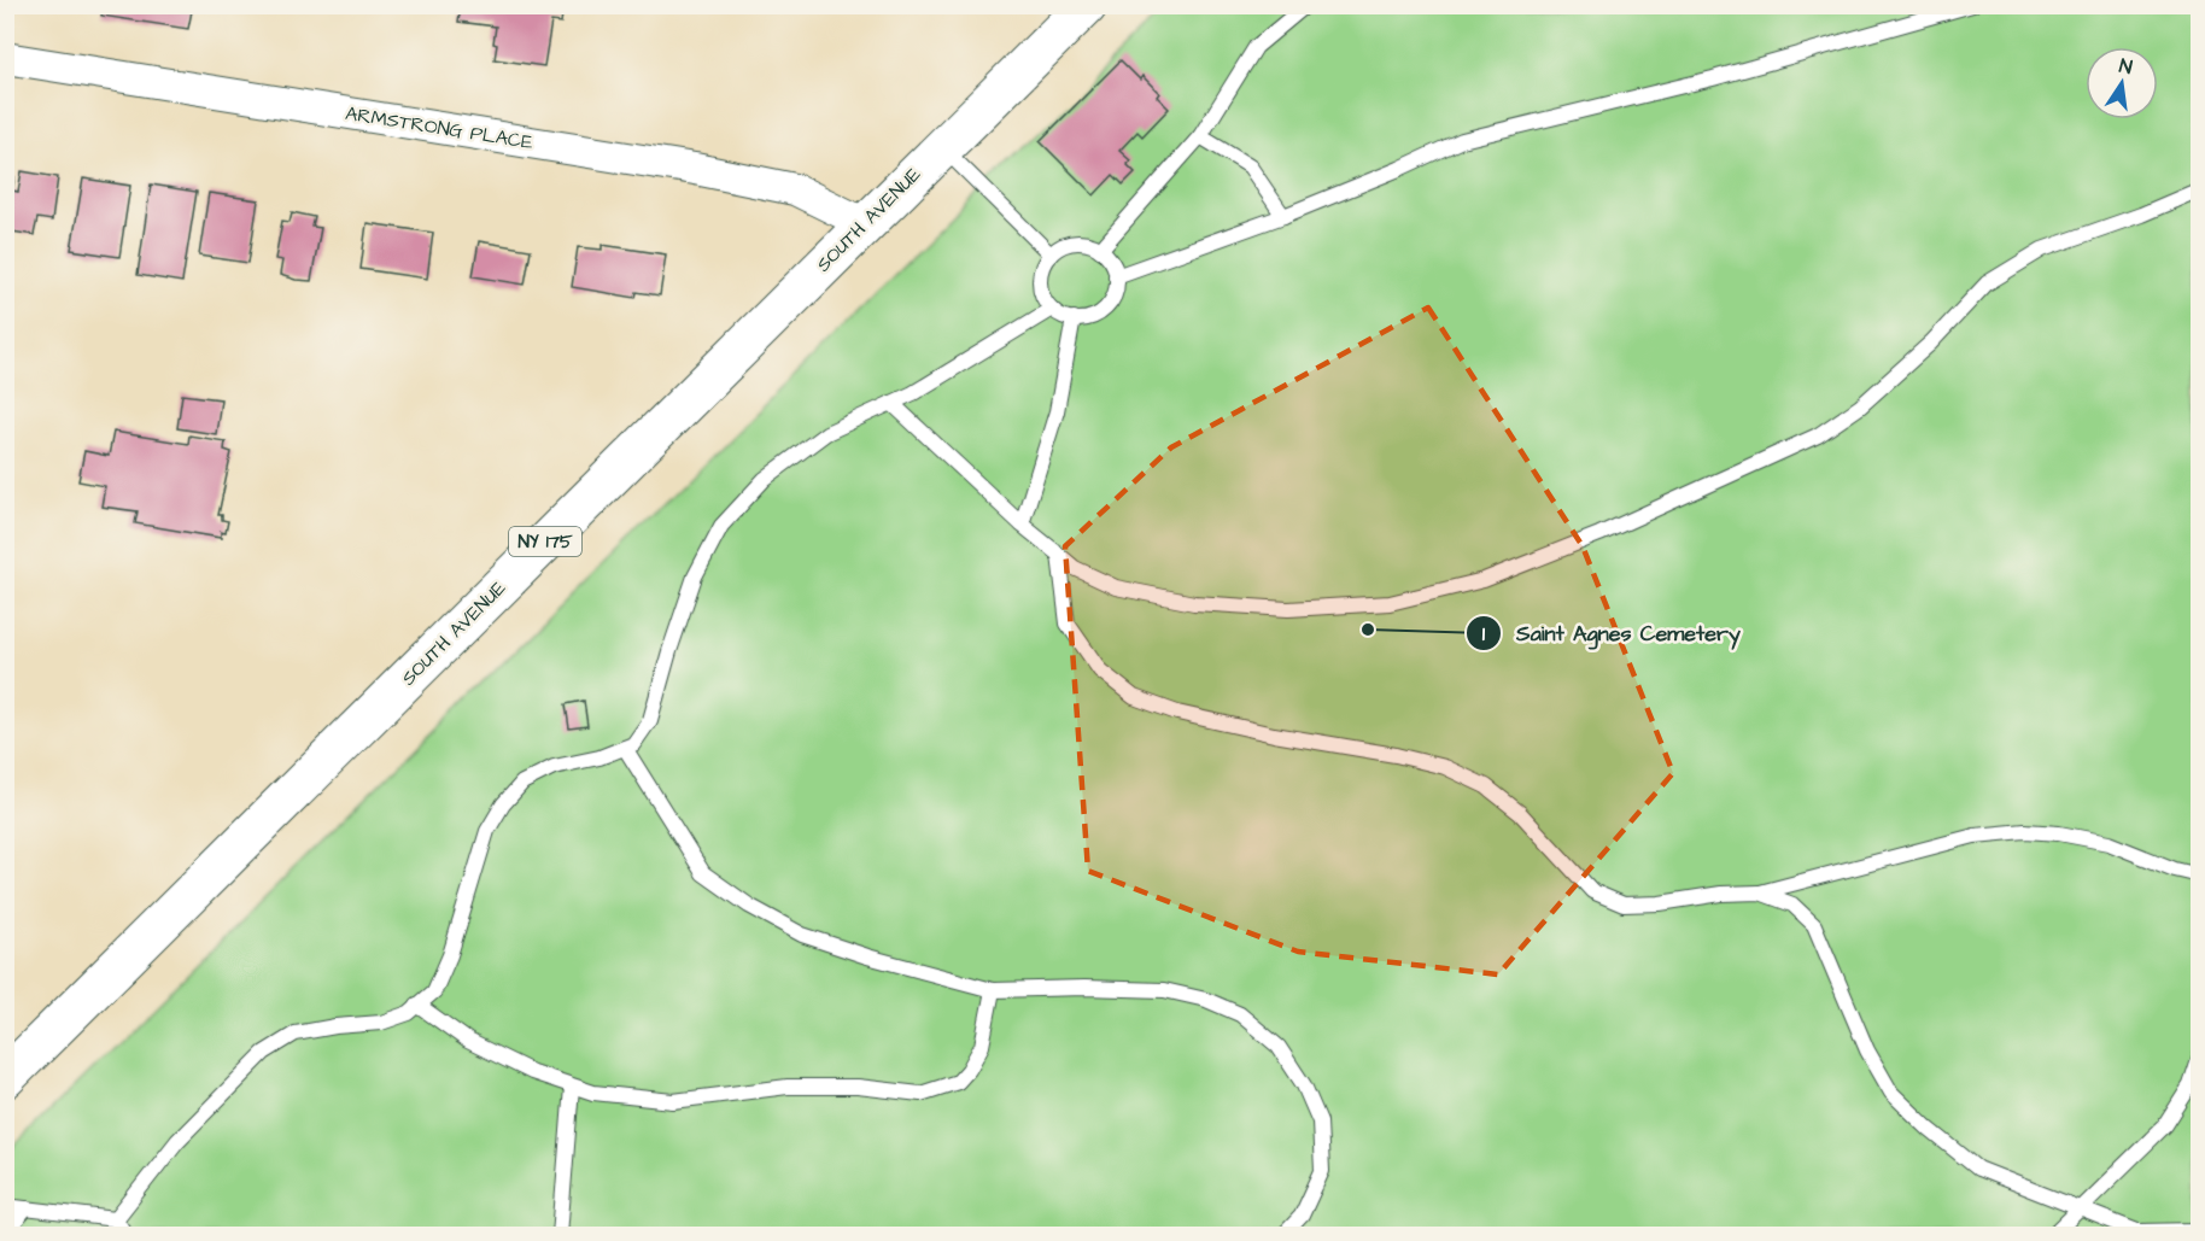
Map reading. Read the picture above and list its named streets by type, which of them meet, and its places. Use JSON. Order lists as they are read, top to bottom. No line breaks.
{"streets":{"main road":["SOUTH AVENUE","NY 175"],"street":["ARMSTRONG PLACE"]},"crossings":[["ARMSTRONG PLACE","SOUTH AVENUE"]],"places":["Saint Agnes Cemetery"],"north":"top"}
